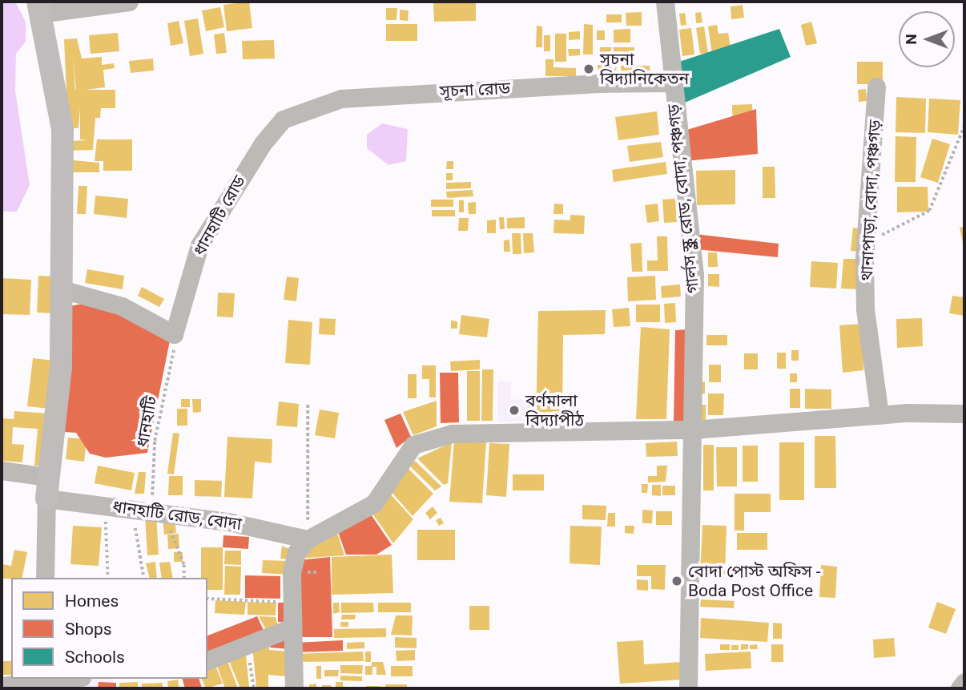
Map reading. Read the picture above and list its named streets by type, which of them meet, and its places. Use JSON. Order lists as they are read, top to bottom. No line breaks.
{"streets":{"street":["সূচনা রোড","গার্লস স্কুল রোড, বোদা, পঞ্চগড়","থানাপাড়া, বোদা, পঞ্চগড়","ধানহাটি রোড","ধানহাটি রোড, বোদা"],"path":["ধানহাটি"]},"crossings":[["সূচনা রোড","গার্লস স্কুল রোড, বোদা, পঞ্চগড়"],["সূচনা রোড","ধানহাটি রোড"],["ধানহাটি রোড","ধানহাটি"],["ধানহাটি","ধানহাটি রোড, বোদা"]],"places":["সূচনা বিদ্যানিকেতন","বর্ণমালা বিদ্যাপীঠ","বোদা পোস্ট অফিস - Boda Post Office"],"legend":["Homes","Shops","Schools"],"north":"left"}
